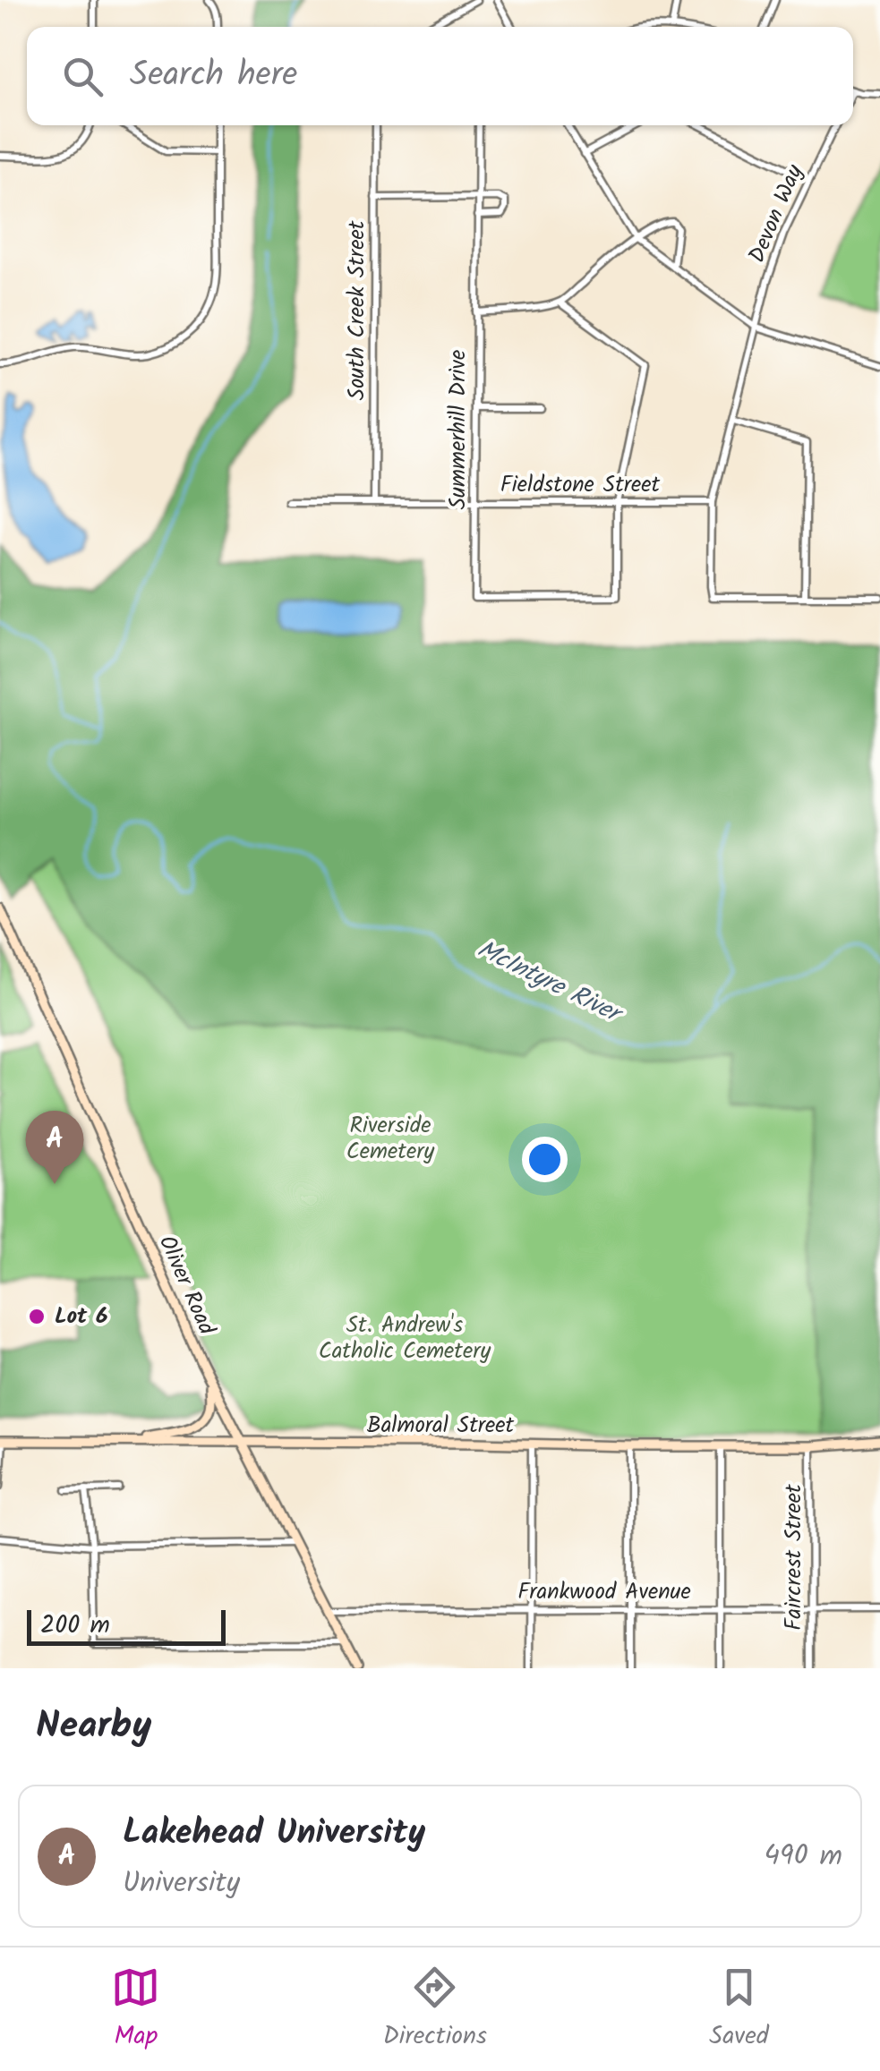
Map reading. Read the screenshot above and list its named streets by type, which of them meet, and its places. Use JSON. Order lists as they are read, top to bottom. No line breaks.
{"streets":{"main road":["Oliver Road","Balmoral Street"],"street":["Devon Way","South Creek Street","Summerhill Drive","Fieldstone Street","Faircrest Street","Frankwood Avenue"]},"crossings":[["Devon Way","Fieldstone Street"],["South Creek Street","Fieldstone Street"],["Summerhill Drive","Fieldstone Street"],["Oliver Road","Balmoral Street"],["Oliver Road","Frankwood Avenue"],["Balmoral Street","Faircrest Street"],["Faircrest Street","Frankwood Avenue"]],"water":["McIntyre River"],"parks":["Riverside Cemetery","St. Andrew's Catholic Cemetery"],"places":["Lot 6"],"scale_bar":"200 m","page":{"search":"Search here","pins":"A","scale":"200 m","heading":"Nearby","list":[{"mark":"A","name":"Lakehead University","note":"University","value":"490 m"}],"nav":["Map","Directions","Saved"]}}
